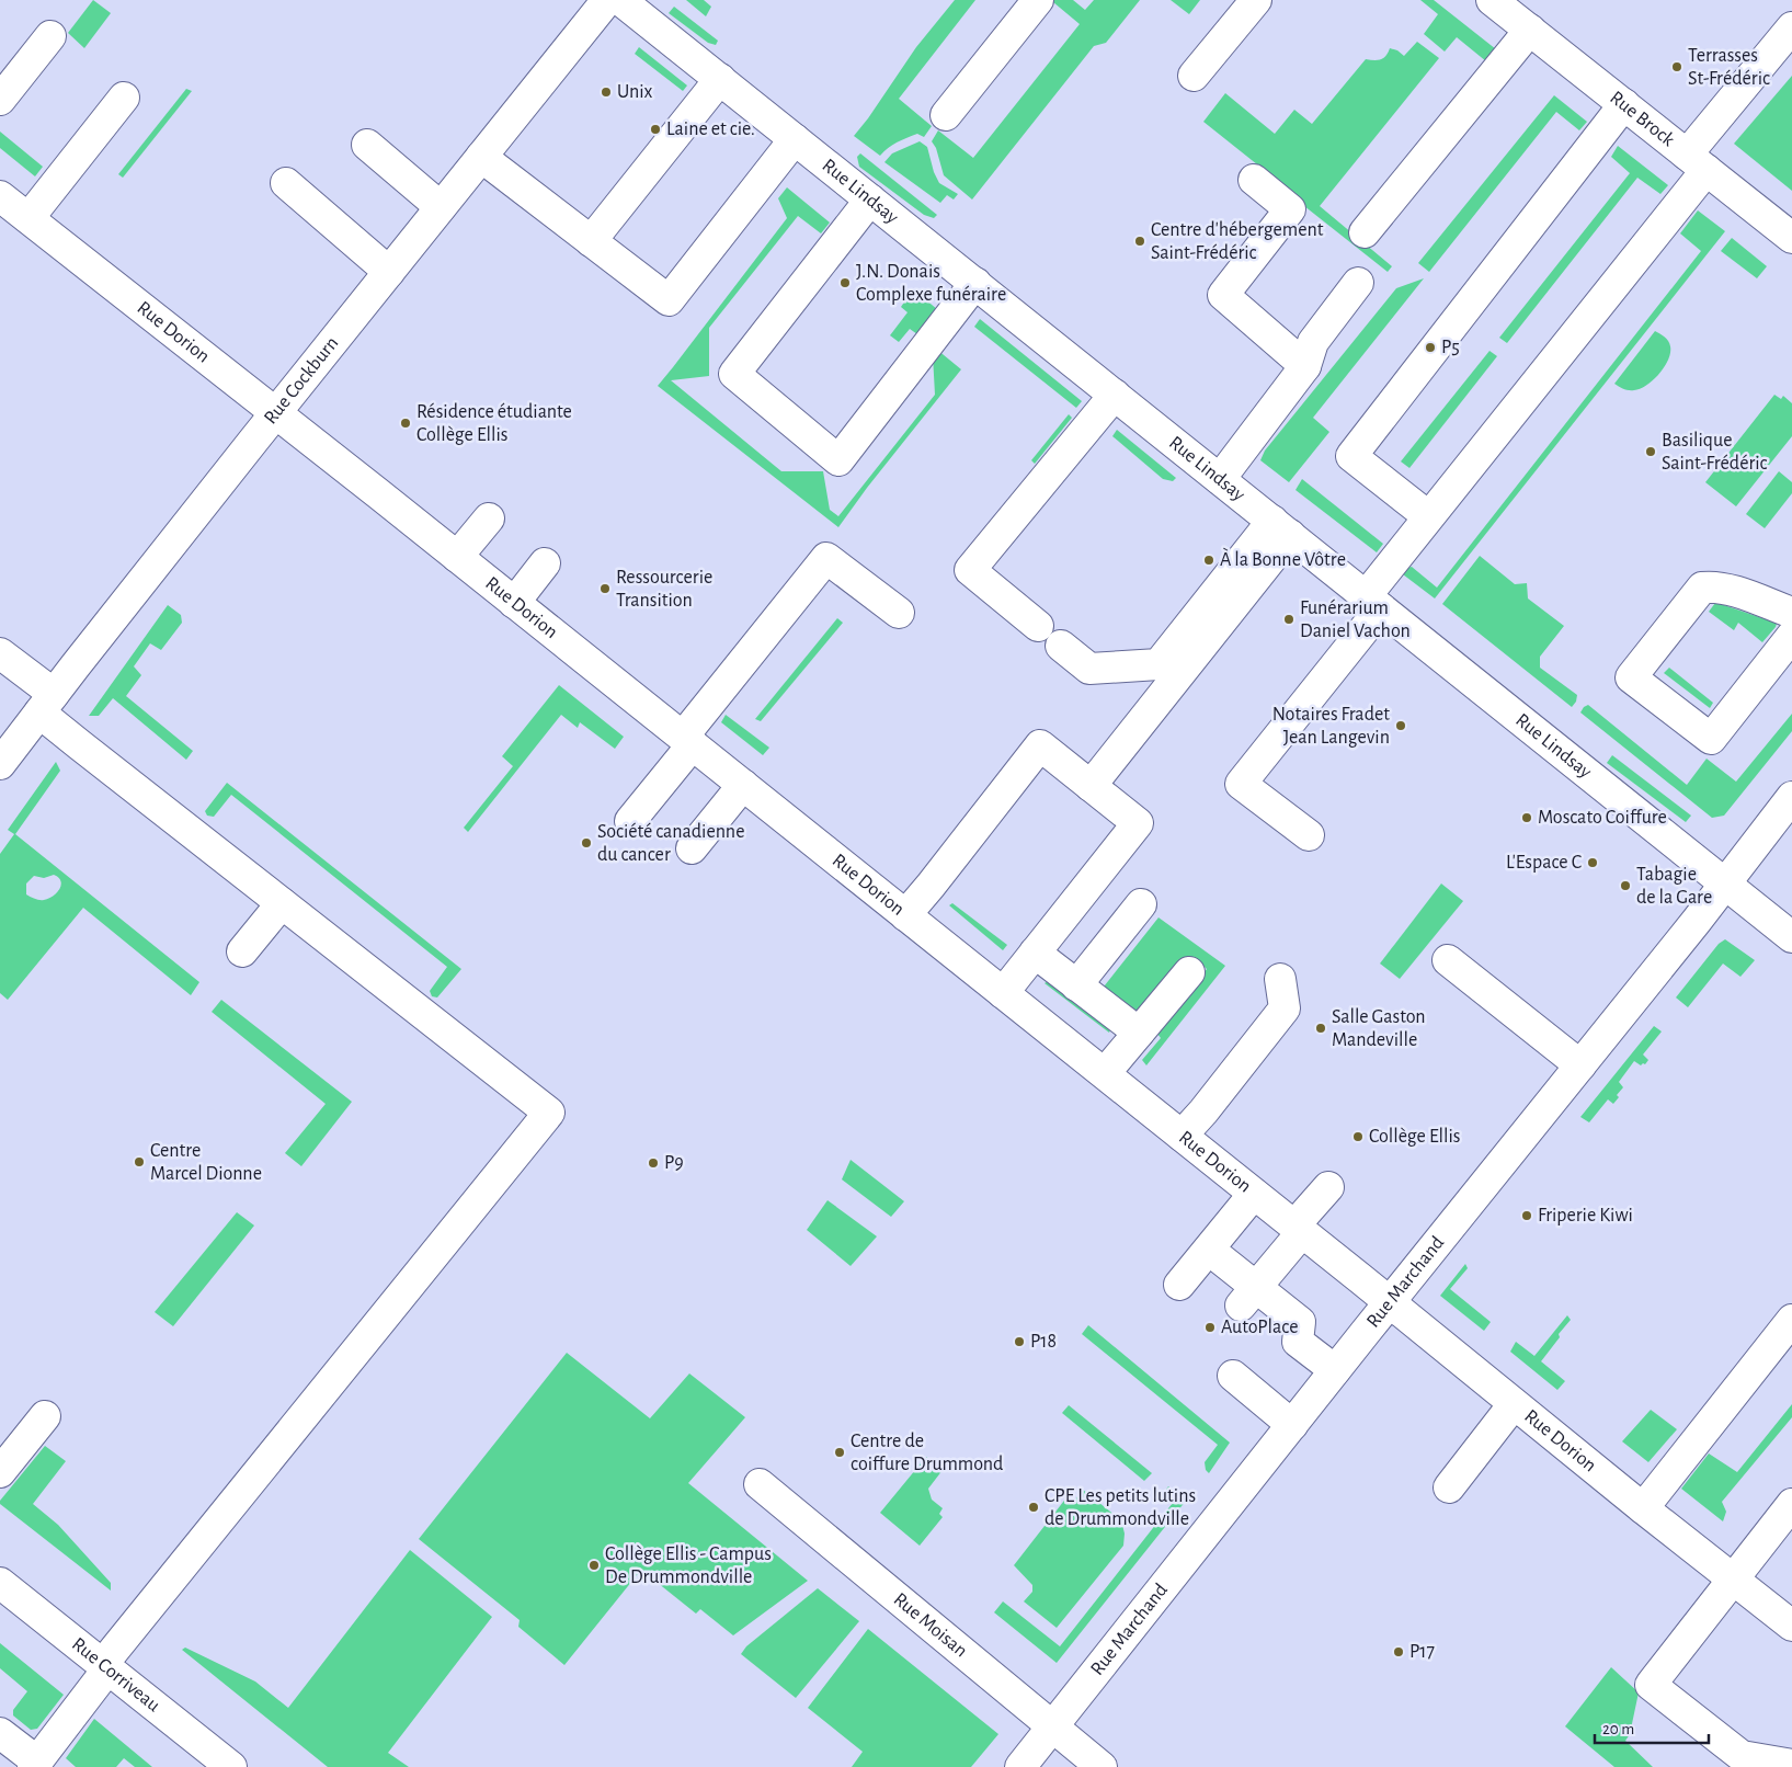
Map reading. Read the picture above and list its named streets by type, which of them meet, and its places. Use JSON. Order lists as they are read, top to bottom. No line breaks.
{"streets":{"street":["Rue Brock","Rue Lindsay","Rue Dorion","Rue Cockburn","Rue Marchand","Rue Moisan","Rue Corriveau"]},"crossings":[["Rue Lindsay","Rue Marchand"],["Rue Dorion","Rue Cockburn"],["Rue Dorion","Rue Marchand"],["Rue Marchand","Rue Moisan"]],"places":["Terrasses St-Frédéric","Unix","Laine et cie.","Centre d'hébergement Saint-Frédéric","J.N. Donais Complexe funéraire","P5","Résidence étudiante Collège Ellis","Basilique Saint-Frédéric","À la Bonne Vôtre","Ressourcerie Transition","Funérarium Daniel Vachon","Notaires Fradet Jean Langevin","Moscato Coiffure","Société canadienne du cancer","L'Espace C","Tabagie de la Gare","Salle Gaston Mandeville","Collège Ellis","Centre Marcel Dionne","P9","Friperie Kiwi","AutoPlace","P18","Centre de coiffure Drummond","CPE Les petits lutins de Drummondville","Collège Ellis - Campus De Drummondville","P17"],"scale_bar":"20 m"}
